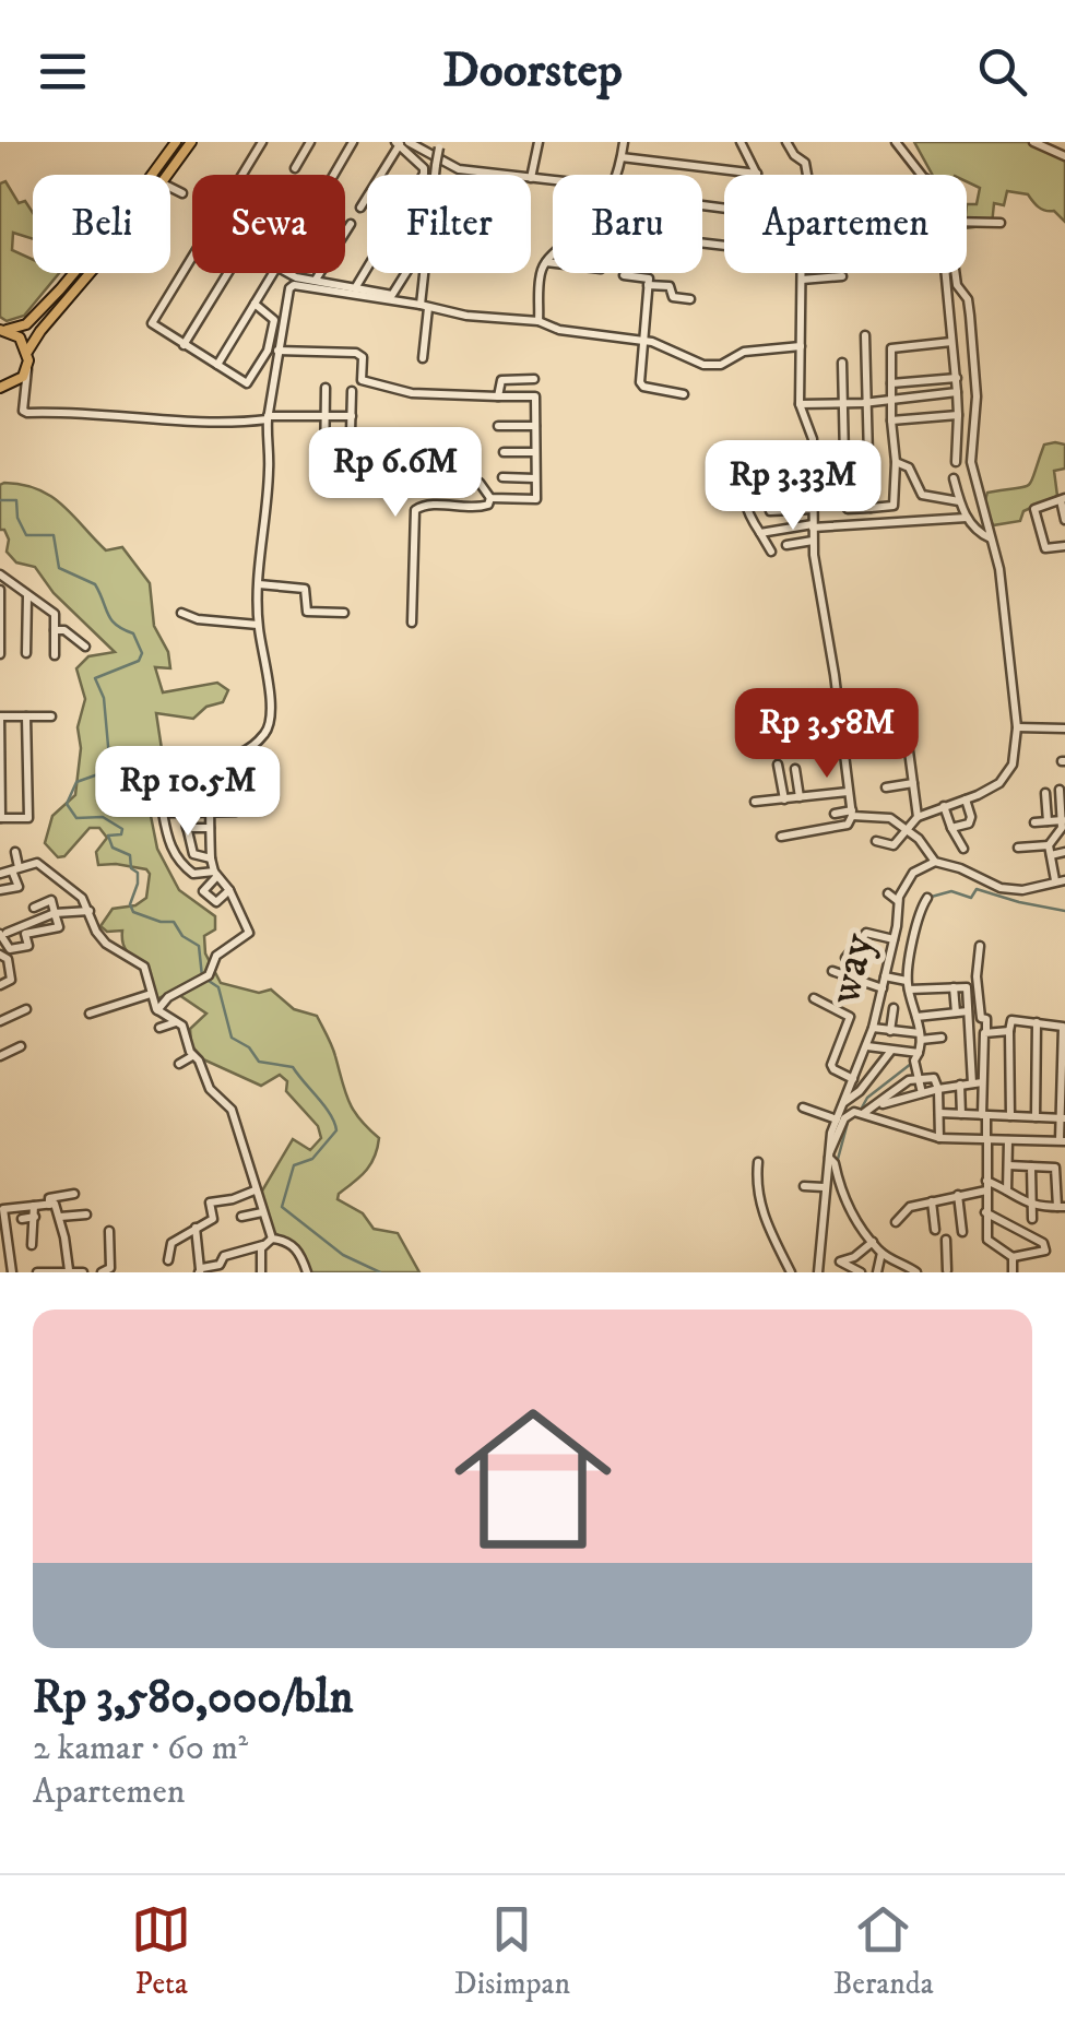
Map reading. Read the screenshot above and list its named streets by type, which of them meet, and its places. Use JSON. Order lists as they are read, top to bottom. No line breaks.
{"streets":{"street":["way"]},"page":{"header":"Doorstep","chip":["Beli","Sewa","Filter","Baru","Apartemen"],"price":["Rp 6.6M","Rp 3.33M","Rp 3.58M","Rp 10.5M"],"list":[{"name":"Rp 3,580,000/bln","note":"2 kamar · 60 m² · Apartemen"}],"tabs":["Peta","Disimpan","Beranda"]}}
